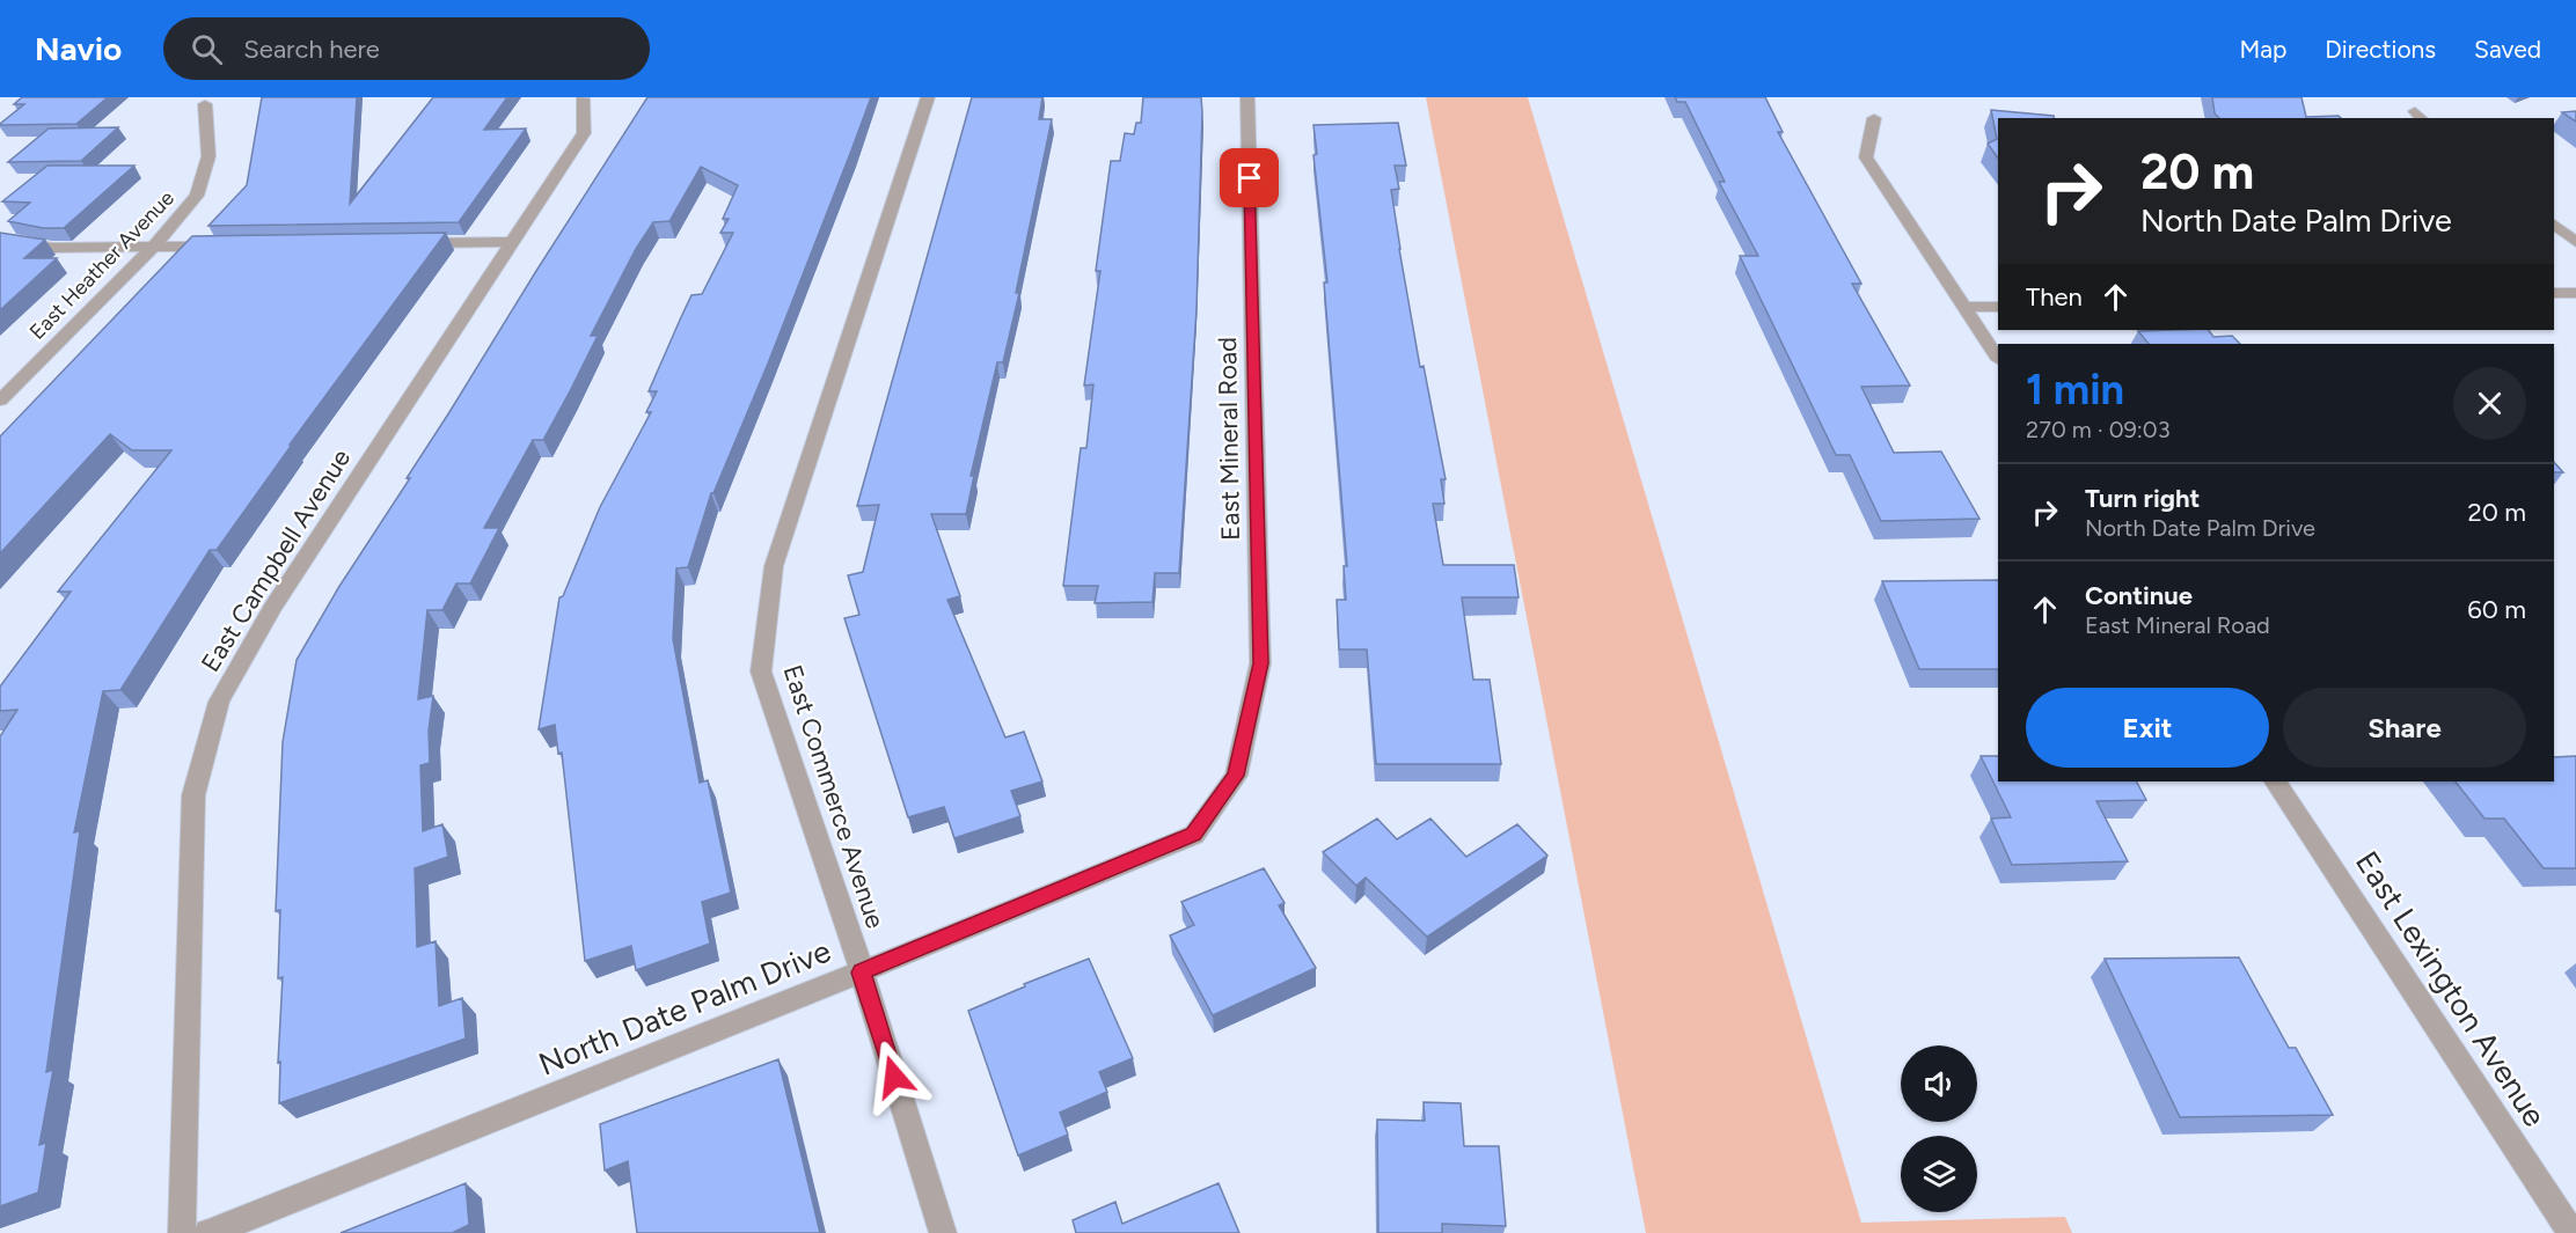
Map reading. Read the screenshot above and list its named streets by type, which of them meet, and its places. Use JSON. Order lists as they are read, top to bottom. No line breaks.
{"streets":{"street":["East Heather Avenue","East Mineral Road","East Campbell Avenue","East Commerce Avenue","East Lexington Avenue","North Date Palm Drive"]},"crossings":[["East Mineral Road","North Date Palm Drive"],["East Commerce Avenue","North Date Palm Drive"]],"page":{"header":"Navio","search":"Search here","nav":["Map","Directions","Saved"],"turn":["20 m","North Date Palm Drive"],"then":"Then","heading":["1 min","270 m · 09:03"],"list":[{"name":"Turn right","note":"North Date Palm Drive","value":"20 m"},{"name":"Continue","note":"East Mineral Road","value":"60 m"}],"buttons":["Exit","Share"]}}
